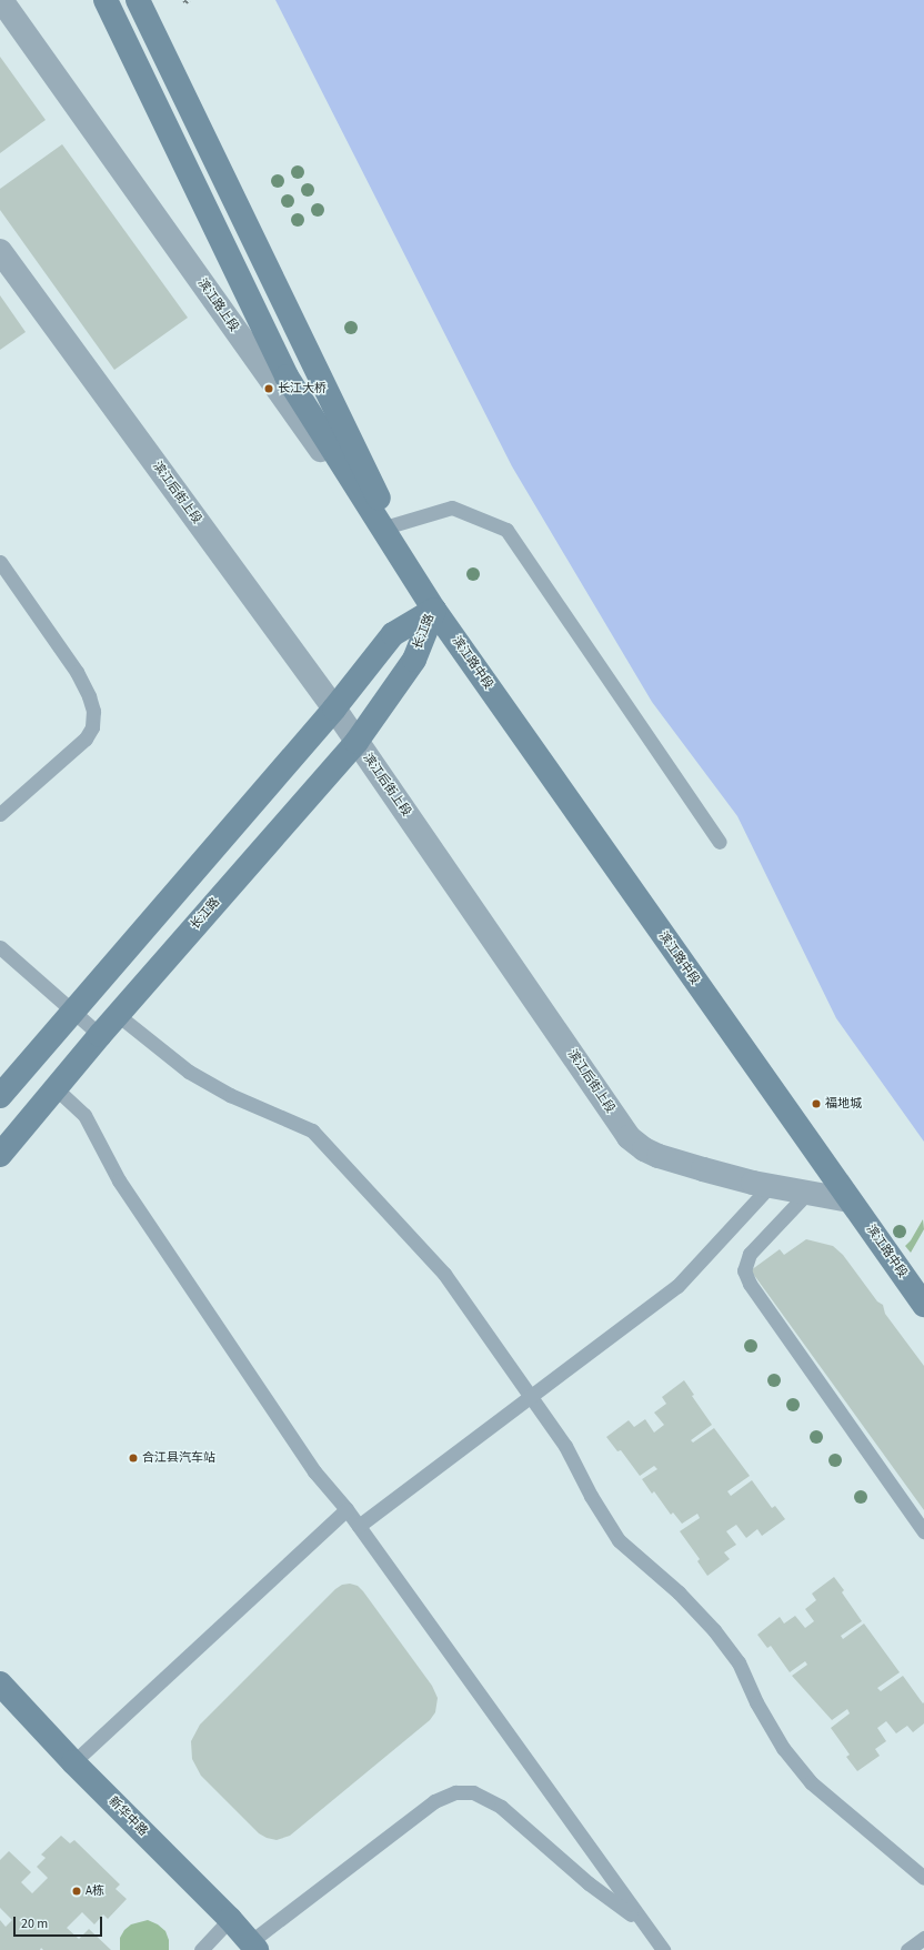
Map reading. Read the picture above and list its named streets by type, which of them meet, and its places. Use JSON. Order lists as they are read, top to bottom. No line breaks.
{"streets":{"main road":["长江路","滨江路中段","新华中路"],"street":["滨江路上段","滨江后街上段"]},"crossings":[["滨江路上段","长江路"],["滨江路上段","滨江路中段"],["滨江后街上段","长江路"],["滨江后街上段","滨江路中段"],["长江路","滨江路中段"]],"places":["长江大桥","福地城","合江县汽车站","A栋"],"scale_bar":"20 m"}
